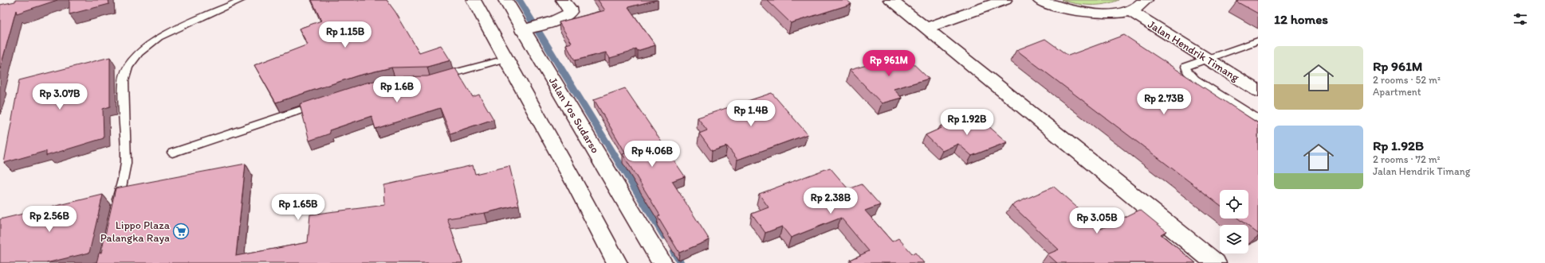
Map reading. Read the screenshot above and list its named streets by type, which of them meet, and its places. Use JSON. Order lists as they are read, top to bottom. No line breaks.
{"streets":{"street":["Jalan Hendrik Timang","Jalan Yos Sudarso"]},"places":{"supermarket":["Lippo Plaza Palangka Raya"]},"page":{"heading":"12 homes","price":["Rp 1.15B","Rp 961M","Rp 1.6B","Rp 3.07B","Rp 2.73B","Rp 1.4B","Rp 1.92B","Rp 4.06B","Rp 2.38B","Rp 1.65B","Rp 2.56B","Rp 3.05B"],"list":[{"name":"Rp 961M","note":"2 rooms · 52 m² · Apartment"},{"name":"Rp 1.92B","note":"2 rooms · 72 m² · Jalan Hendrik Timang"}]}}
